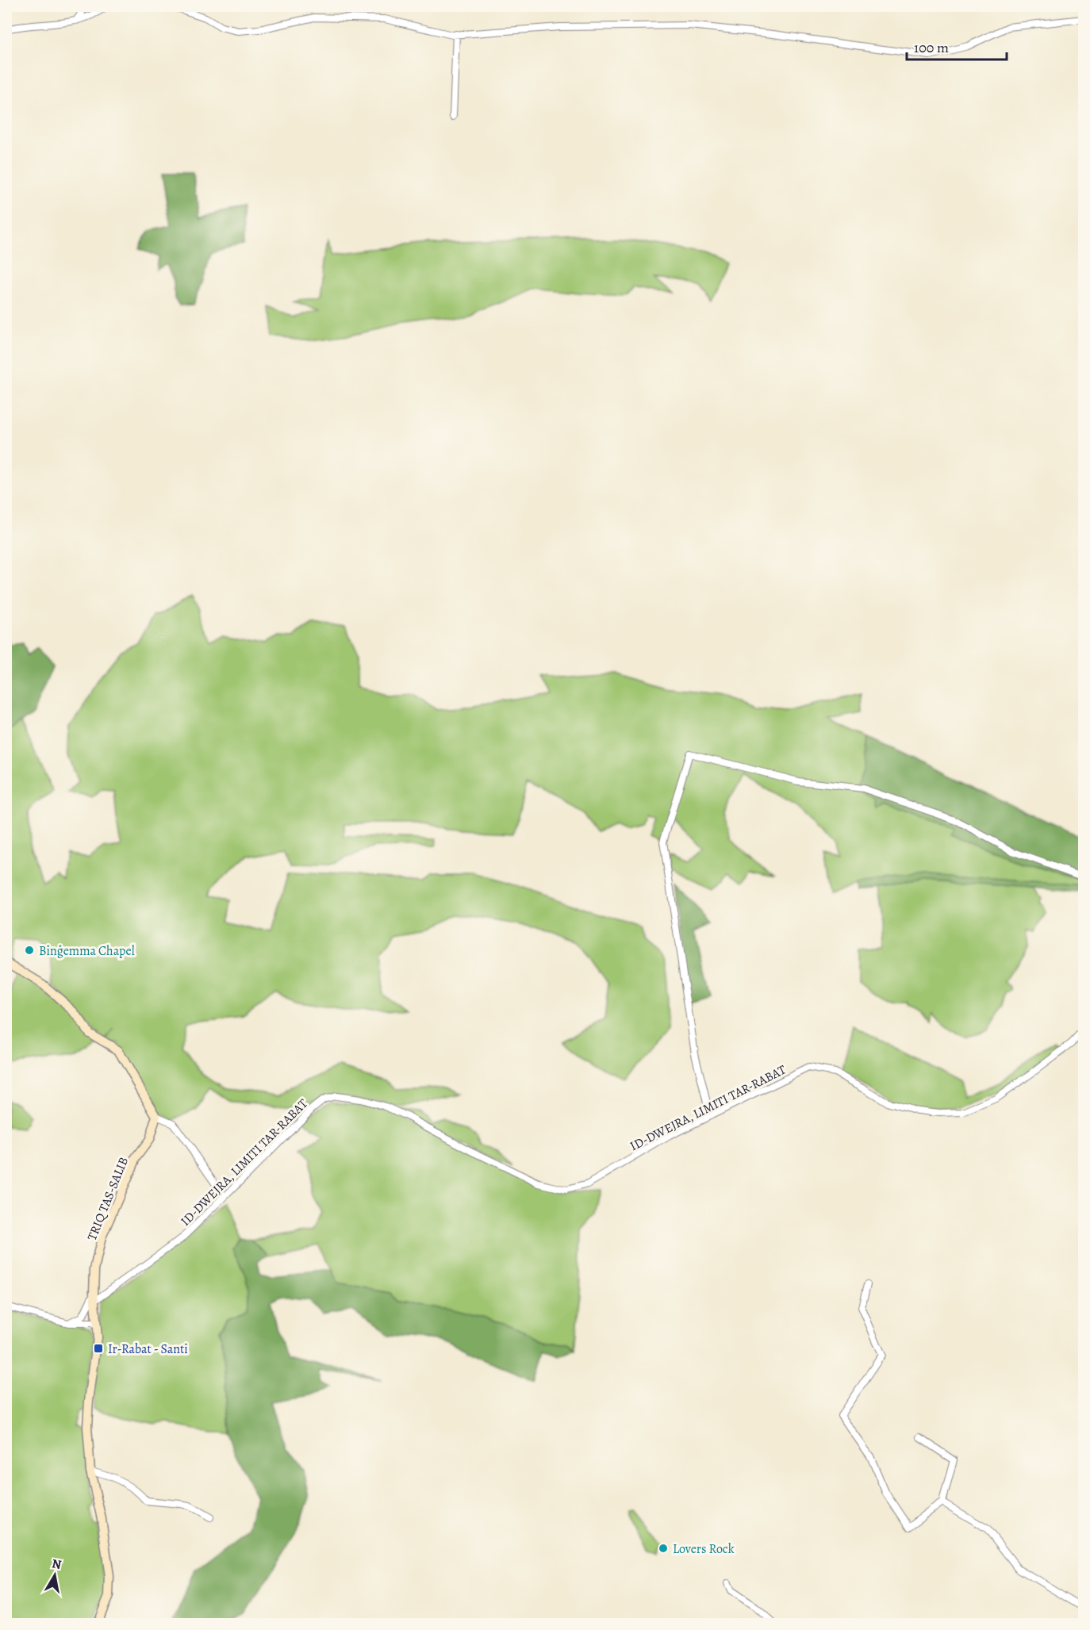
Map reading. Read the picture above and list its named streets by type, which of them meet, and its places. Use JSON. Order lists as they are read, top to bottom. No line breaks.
{"streets":{"street":["ID-DWEJRA, LIMITI TAR-RABAT","TRIQ TAS-SALIB"]},"crossings":[["ID-DWEJRA, LIMITI TAR-RABAT","TRIQ TAS-SALIB"]],"places":{"other":["Binġemma Chapel","Lovers Rock"],"transit":["Ir-Rabat - Santi"]},"scale_bar":"100 m","north":"top"}
